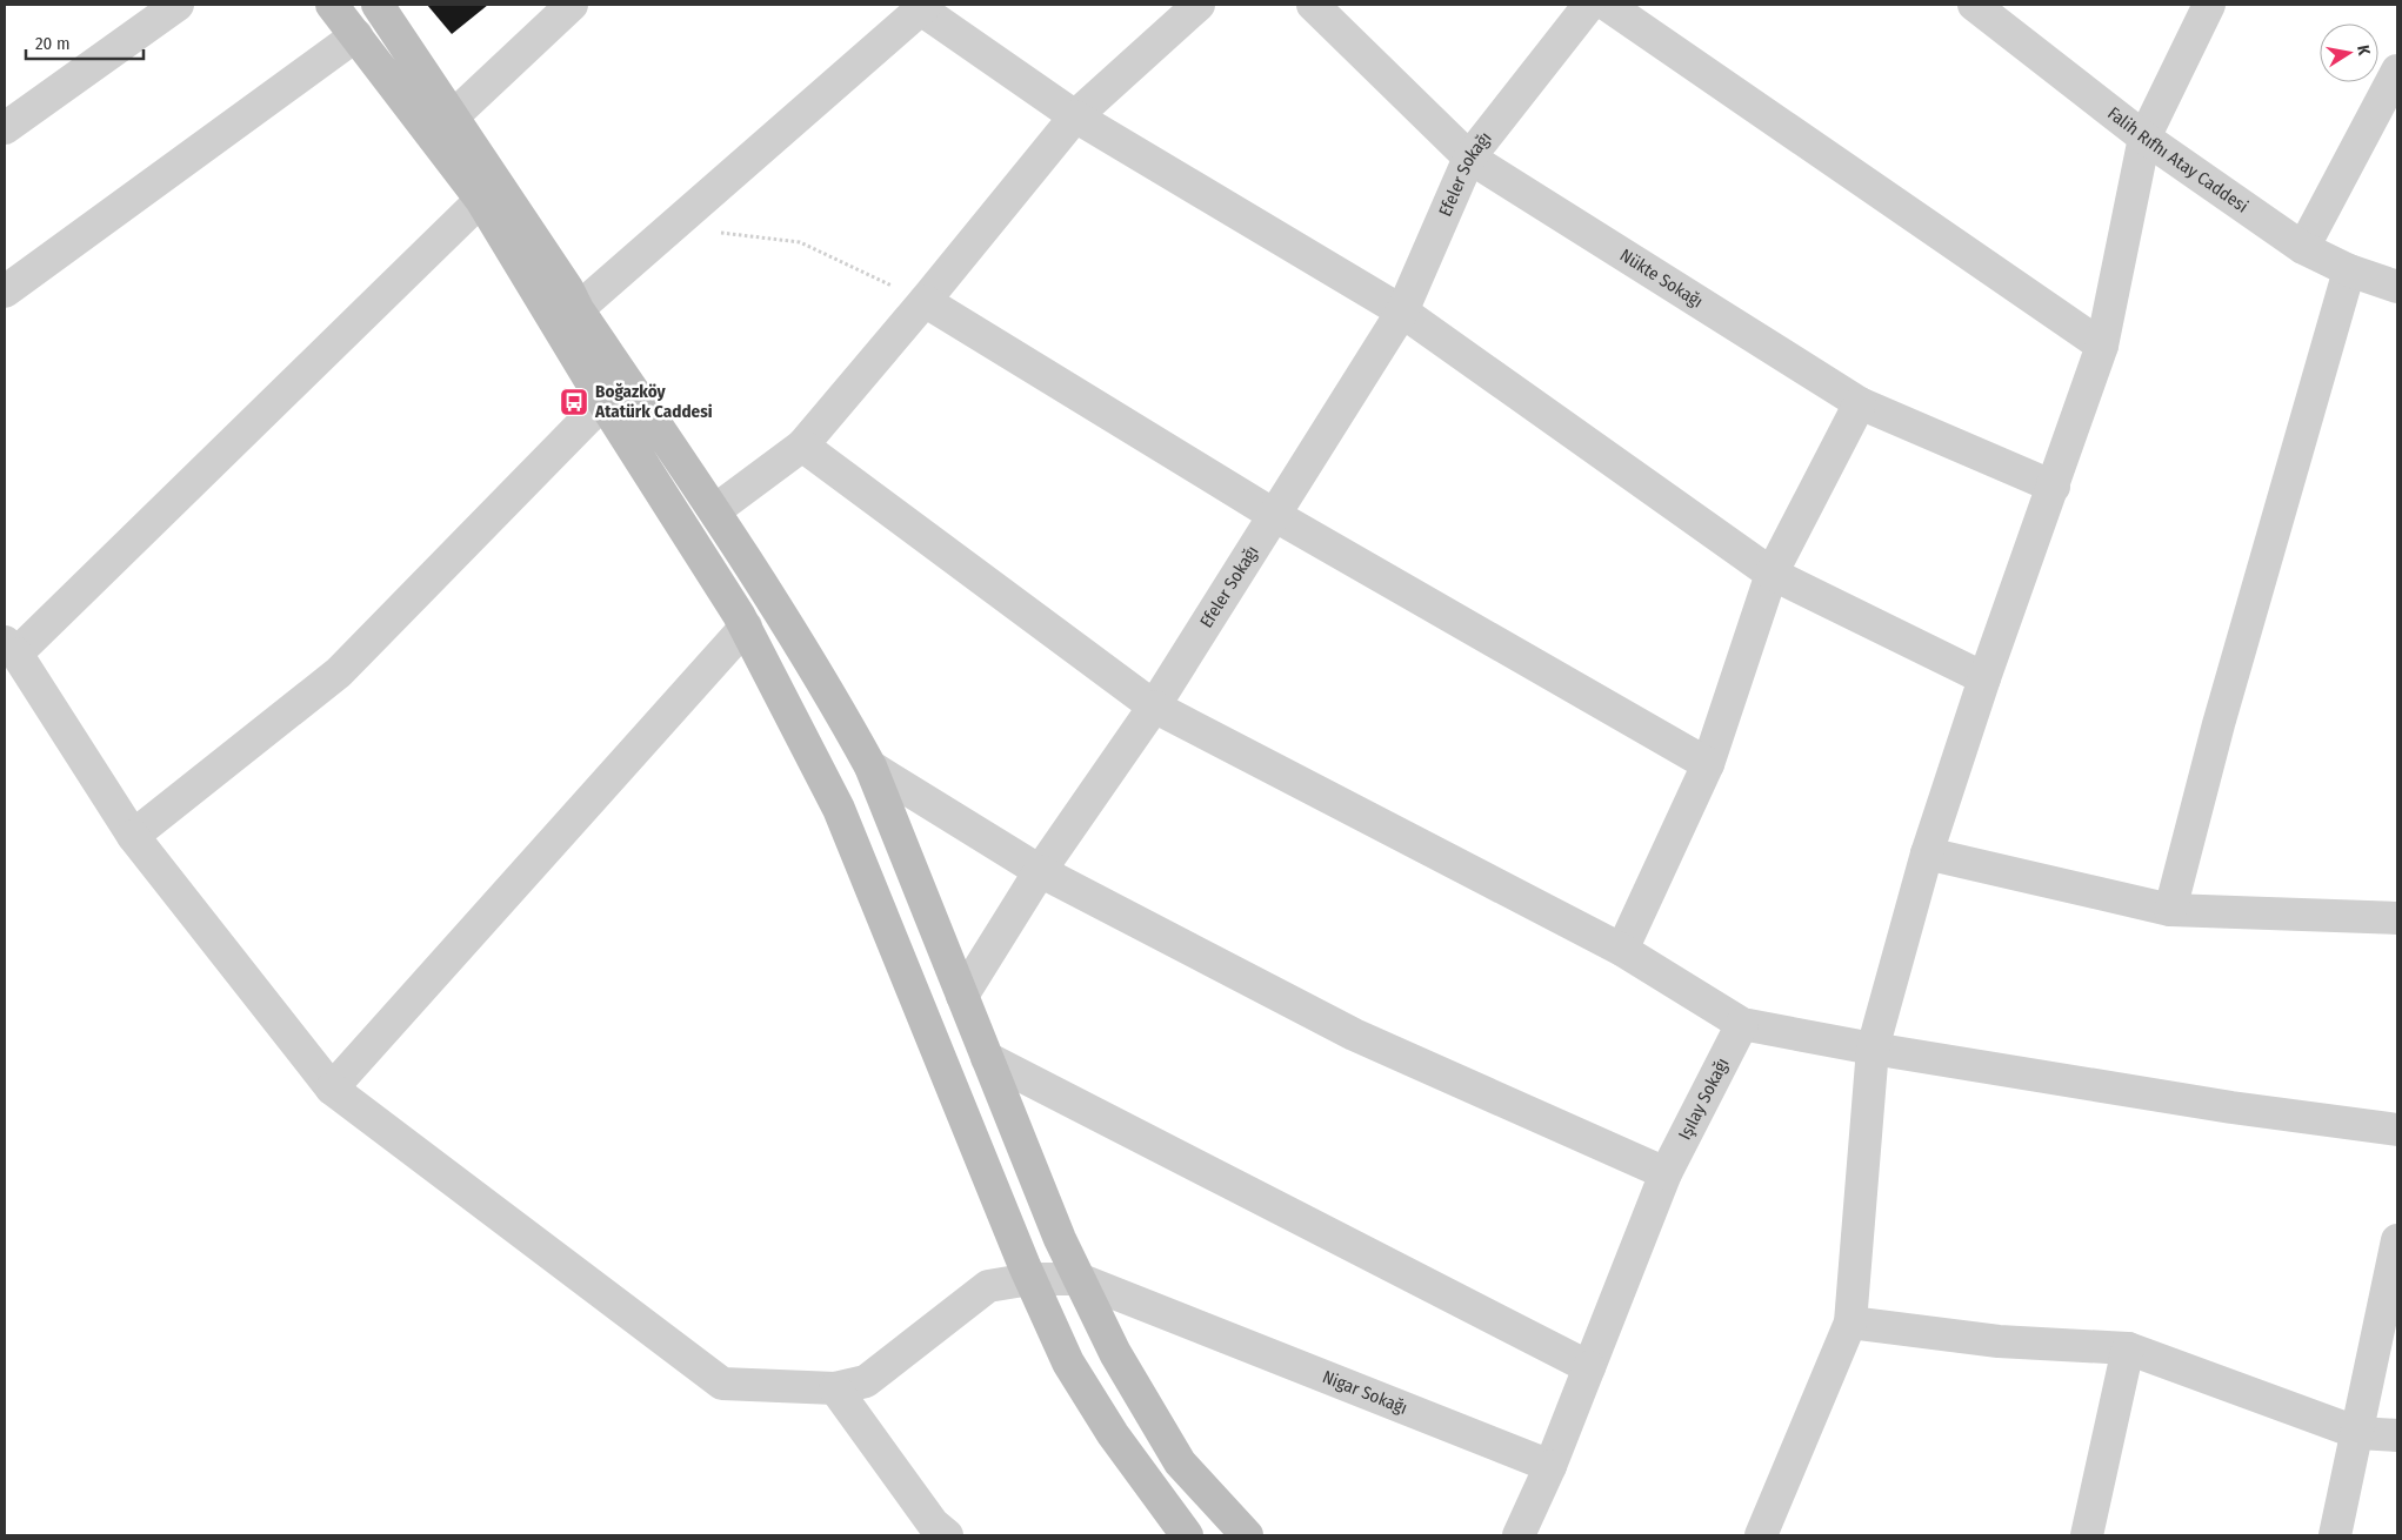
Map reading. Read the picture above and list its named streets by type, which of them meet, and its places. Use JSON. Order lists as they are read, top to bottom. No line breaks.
{"streets":{"street":["Falih Rıfhı Atay Caddesi","Efeler Sokağı","Nükte Sokağı","Işılay Sokağı","Nigar Sokağı"]},"crossings":[["Efeler Sokağı","Nükte Sokağı"]],"places":{"bus stop":["Boğazköy Atatürk Caddesi"]},"scale_bar":"20 m","north":"right"}
